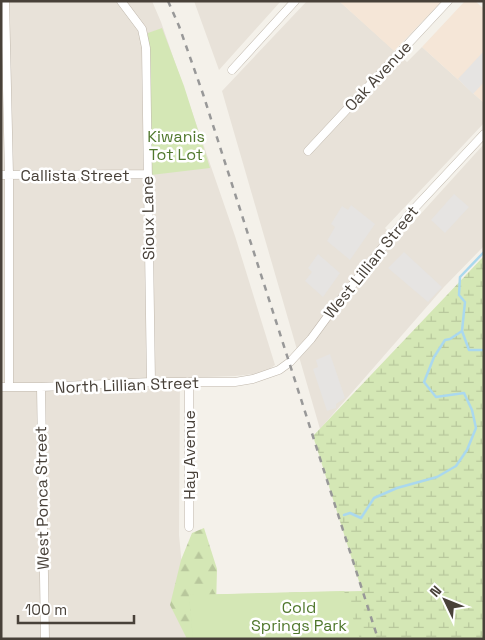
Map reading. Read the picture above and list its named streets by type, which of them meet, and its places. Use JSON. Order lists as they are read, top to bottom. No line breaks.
{"streets":{"street":["Oak Avenue","Callista Street","Sioux Lane","West Lillian Street","North Lillian Street","Hay Avenue","West Ponca Street"]},"crossings":[["Callista Street","Sioux Lane"],["Sioux Lane","North Lillian Street"],["West Lillian Street","North Lillian Street"],["North Lillian Street","Hay Avenue"],["North Lillian Street","West Ponca Street"]],"parks":["Kiwanis Tot Lot","Cold Springs Park"],"scale_bar":"100 m","north":"top left"}
